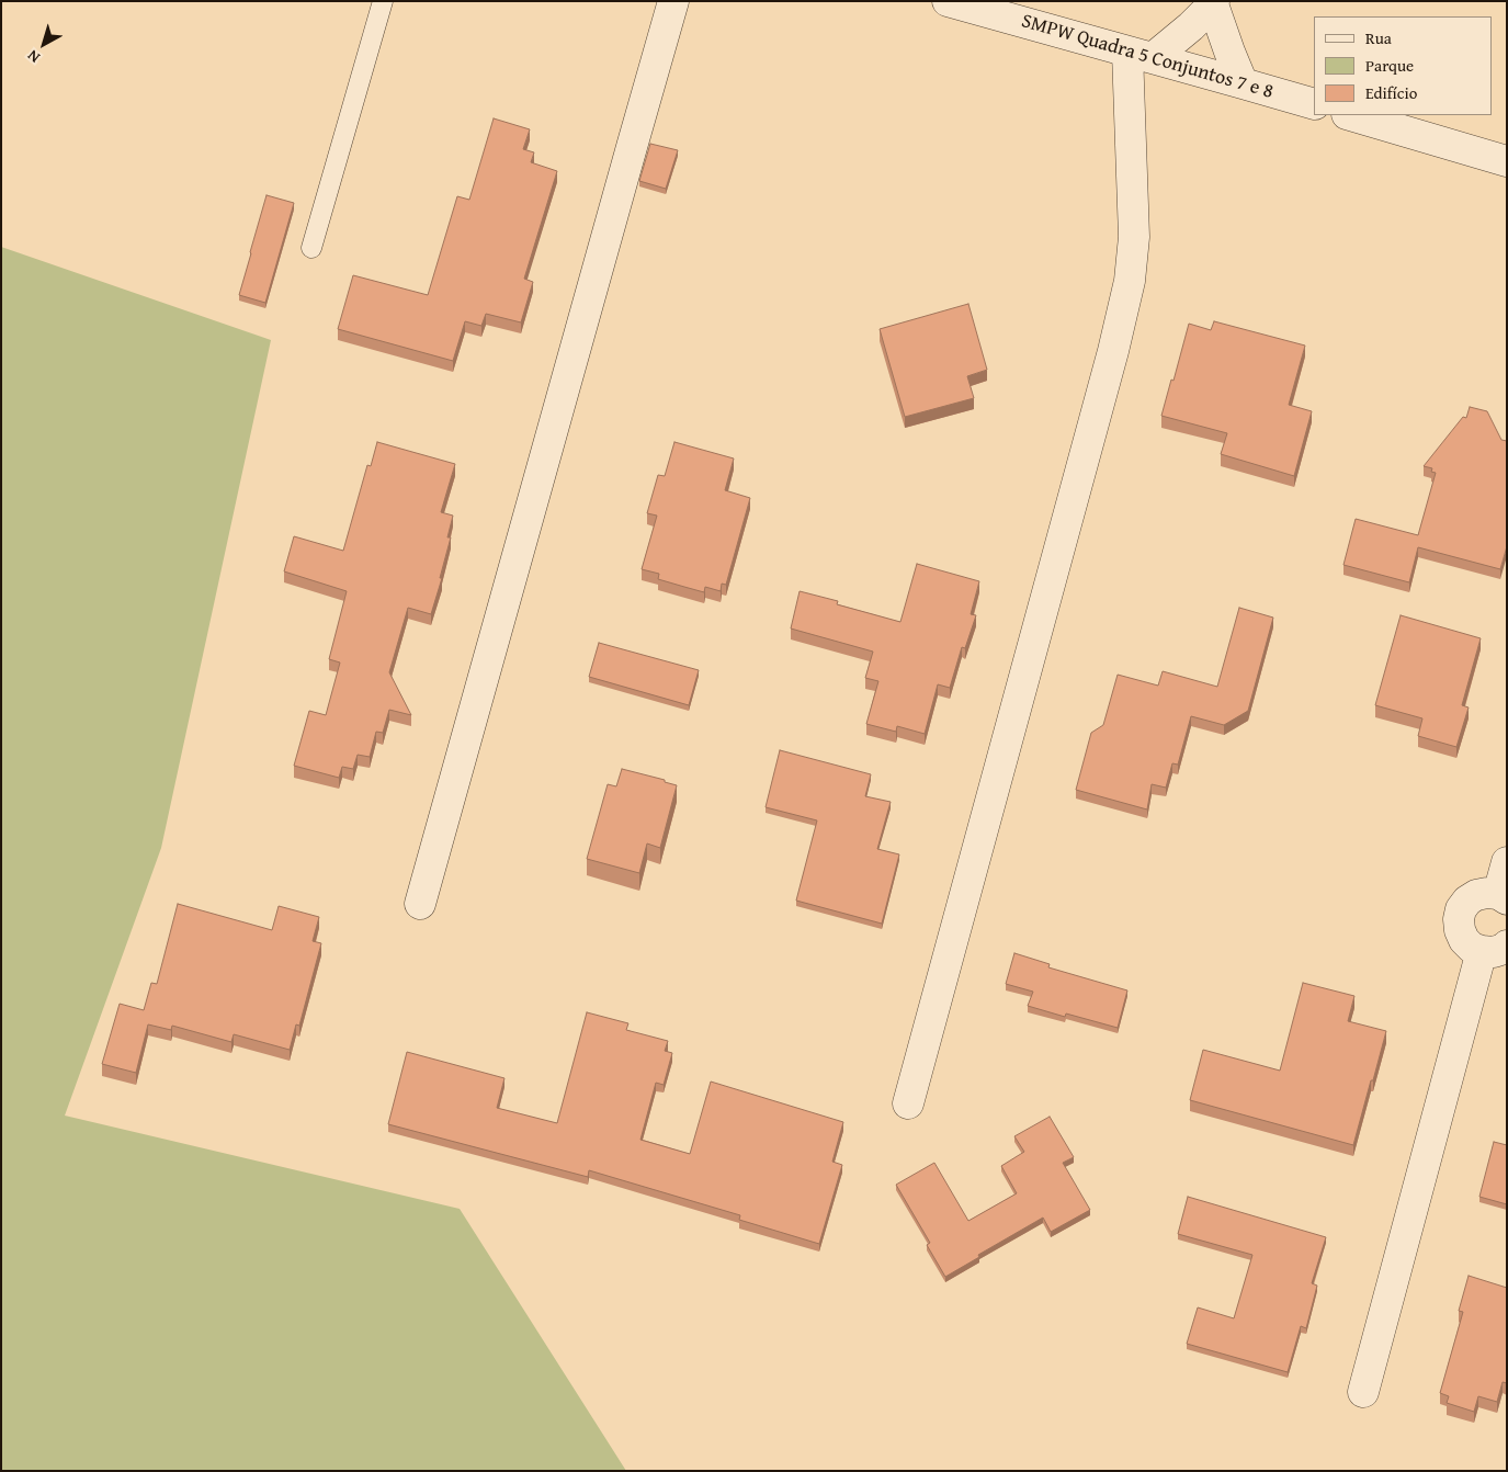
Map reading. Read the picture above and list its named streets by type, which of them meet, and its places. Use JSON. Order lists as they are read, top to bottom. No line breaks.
{"streets":{"street":["SMPW Quadra 5 Conjuntos 7 e 8"]},"legend":["Rua","Parque","Edifício"],"north":"bottom left"}
